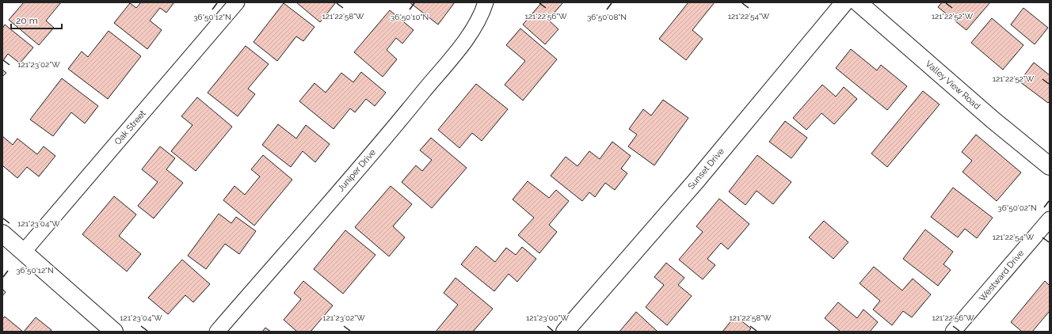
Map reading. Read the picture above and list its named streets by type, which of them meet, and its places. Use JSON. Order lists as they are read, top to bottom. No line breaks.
{"streets":{"street":["Valley View Road","Oak Street","Sunset Drive","Juniper Drive","Westward Drive"]},"scale_bar":"20 m","coordinates":["121°22'58\"W","121°22'56\"W","121°22'52\"W","121°22'54\"W","36°50'12\"N","36°50'10\"N","36°50'08\"N","121°23'02\"W","36°50'02\"N","121°23'04\"W","121°23'00\"W"]}
